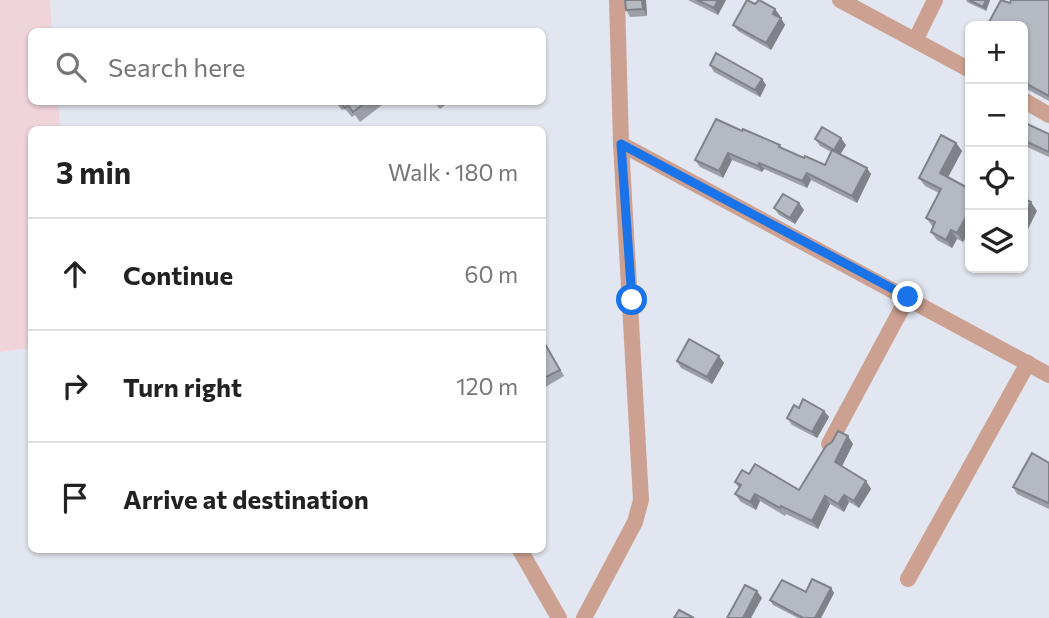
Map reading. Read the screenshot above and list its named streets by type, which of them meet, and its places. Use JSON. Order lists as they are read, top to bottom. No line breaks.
{"page":{"map_buttons":["+","−"],"search":"Search here","heading":["3 min","Walk · 180 m"],"list":[["Continue","60 m"],["Turn right","120 m"],"Arrive at destination"]}}
